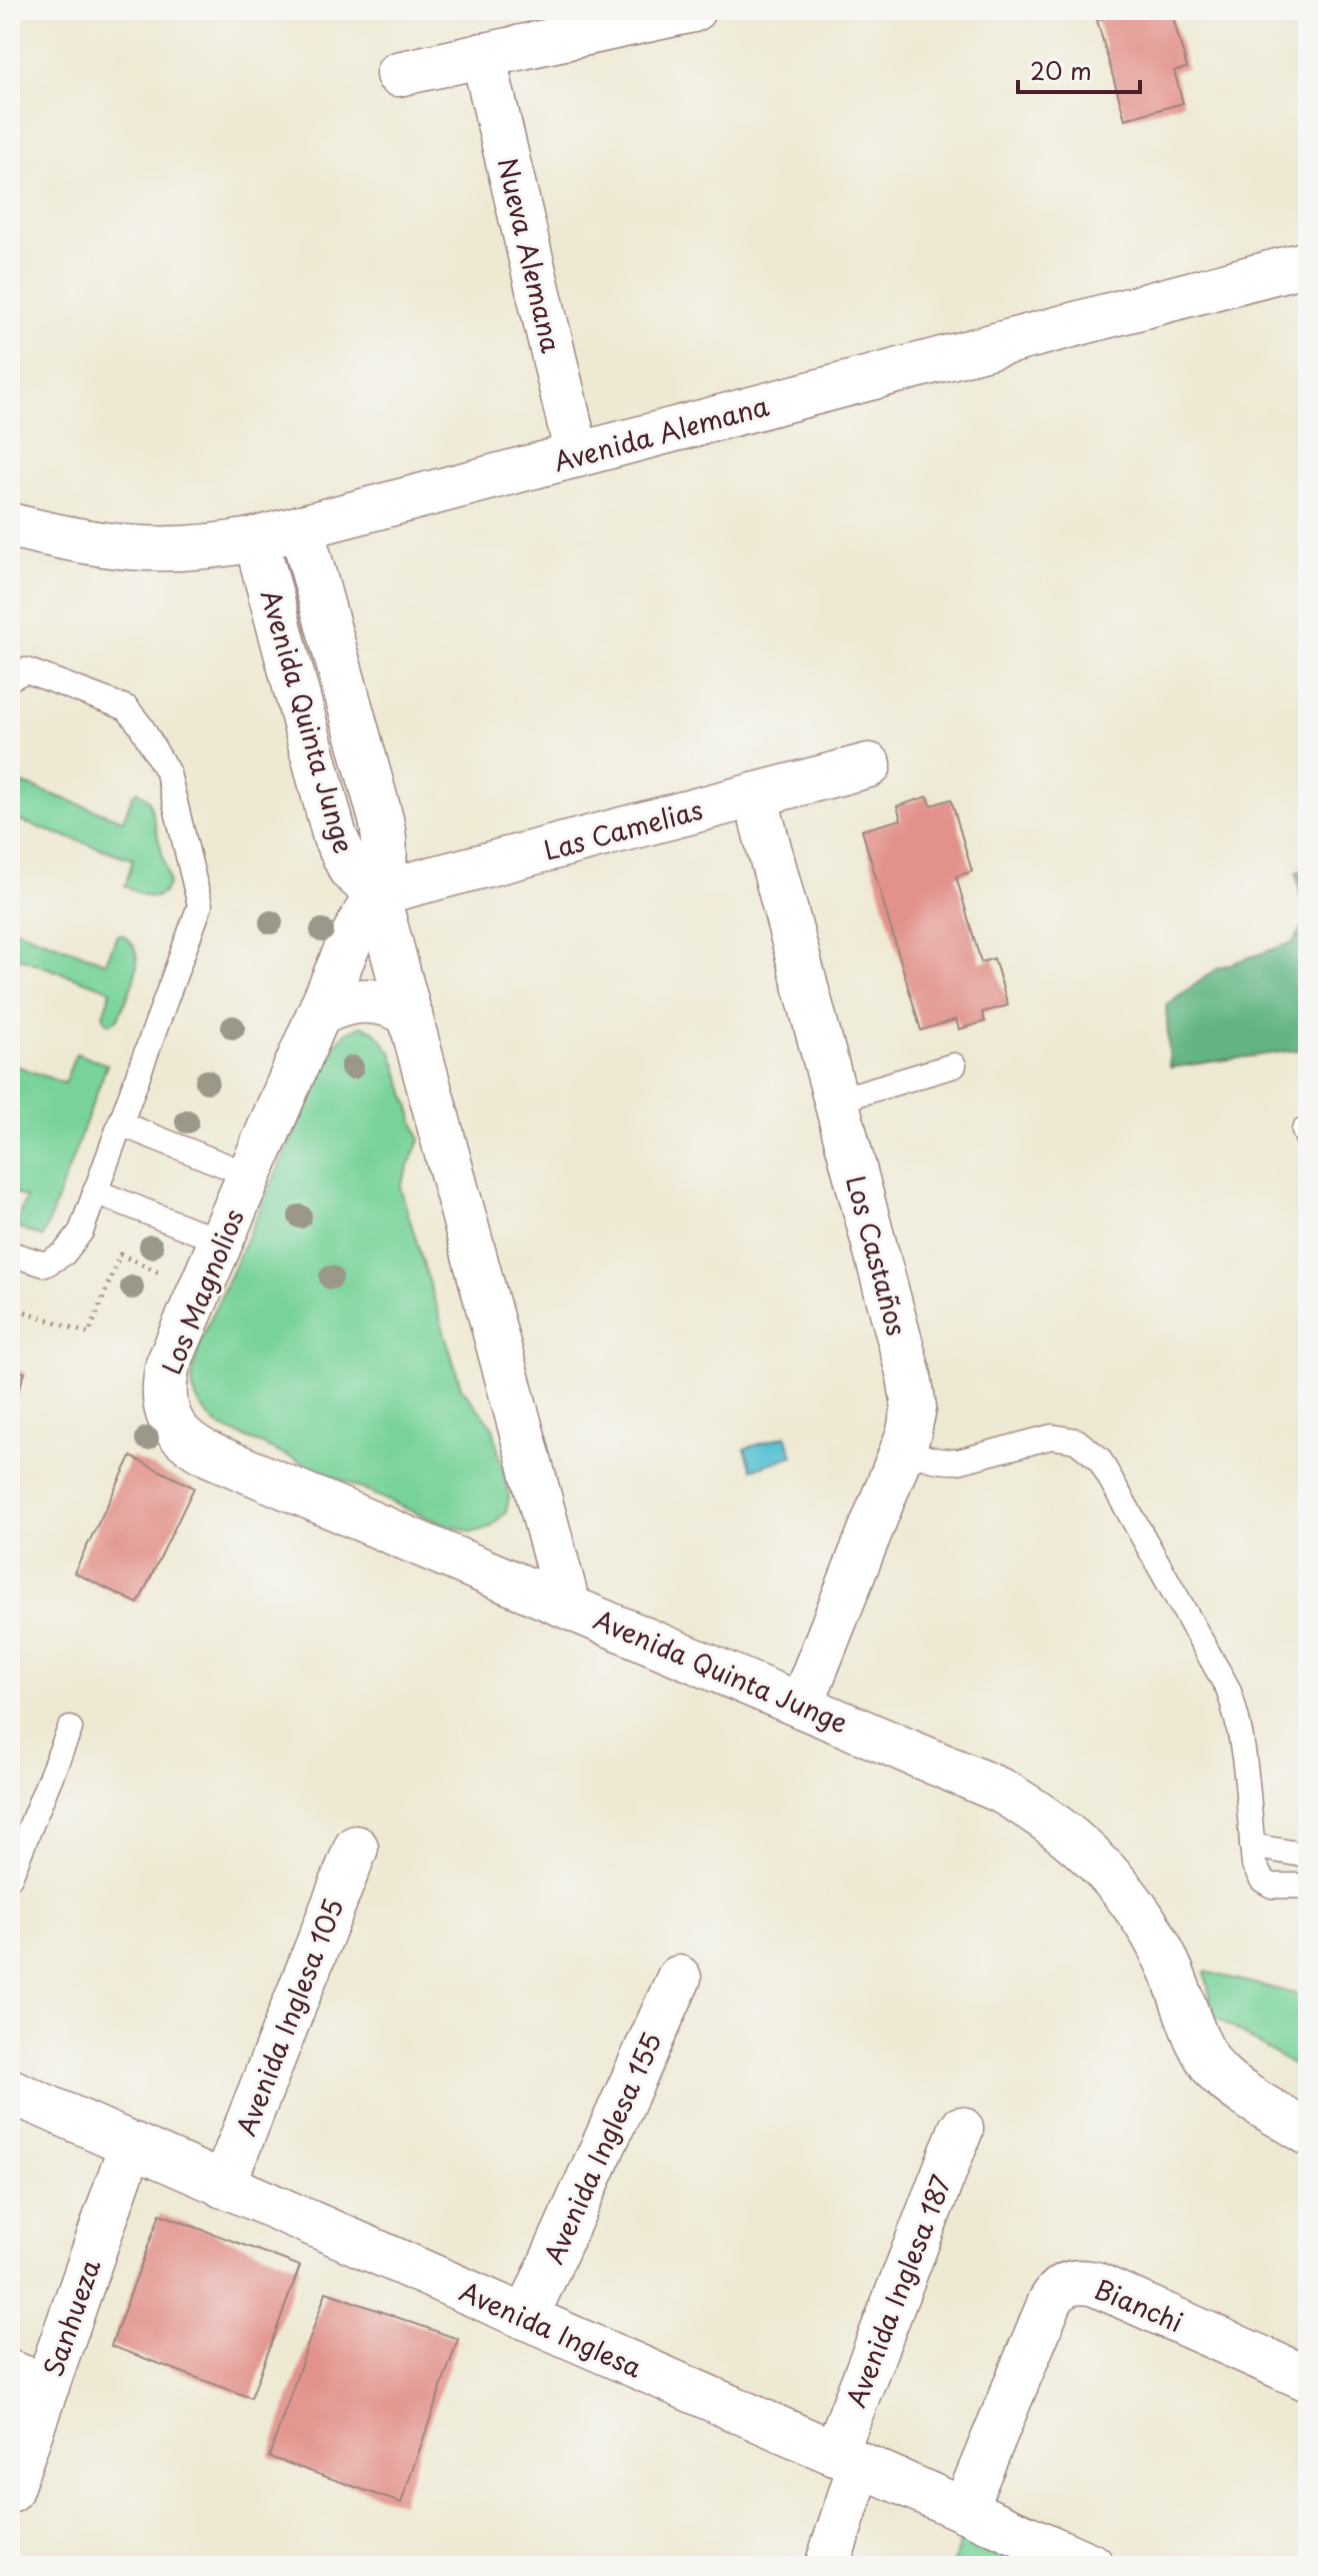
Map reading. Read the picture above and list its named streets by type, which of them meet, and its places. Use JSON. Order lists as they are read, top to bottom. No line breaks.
{"streets":{"street":["Nueva Alemana","Avenida Alemana","Avenida Quinta Junge","Las Camelias","Los Castaños","Los Magnolios","Avenida Inglesa 105","Avenida Inglesa 155","Avenida Inglesa 187","Bianchi","Sanhueza","Avenida Inglesa"]},"crossings":[["Nueva Alemana","Avenida Alemana"],["Avenida Alemana","Avenida Quinta Junge"],["Avenida Quinta Junge","Las Camelias"],["Avenida Quinta Junge","Los Castaños"],["Avenida Quinta Junge","Los Magnolios"],["Las Camelias","Los Castaños"],["Las Camelias","Los Magnolios"],["Avenida Inglesa 105","Avenida Inglesa"],["Avenida Inglesa 155","Avenida Inglesa"],["Avenida Inglesa 187","Avenida Inglesa"],["Bianchi","Avenida Inglesa"],["Sanhueza","Avenida Inglesa"]],"scale_bar":"20 m"}
